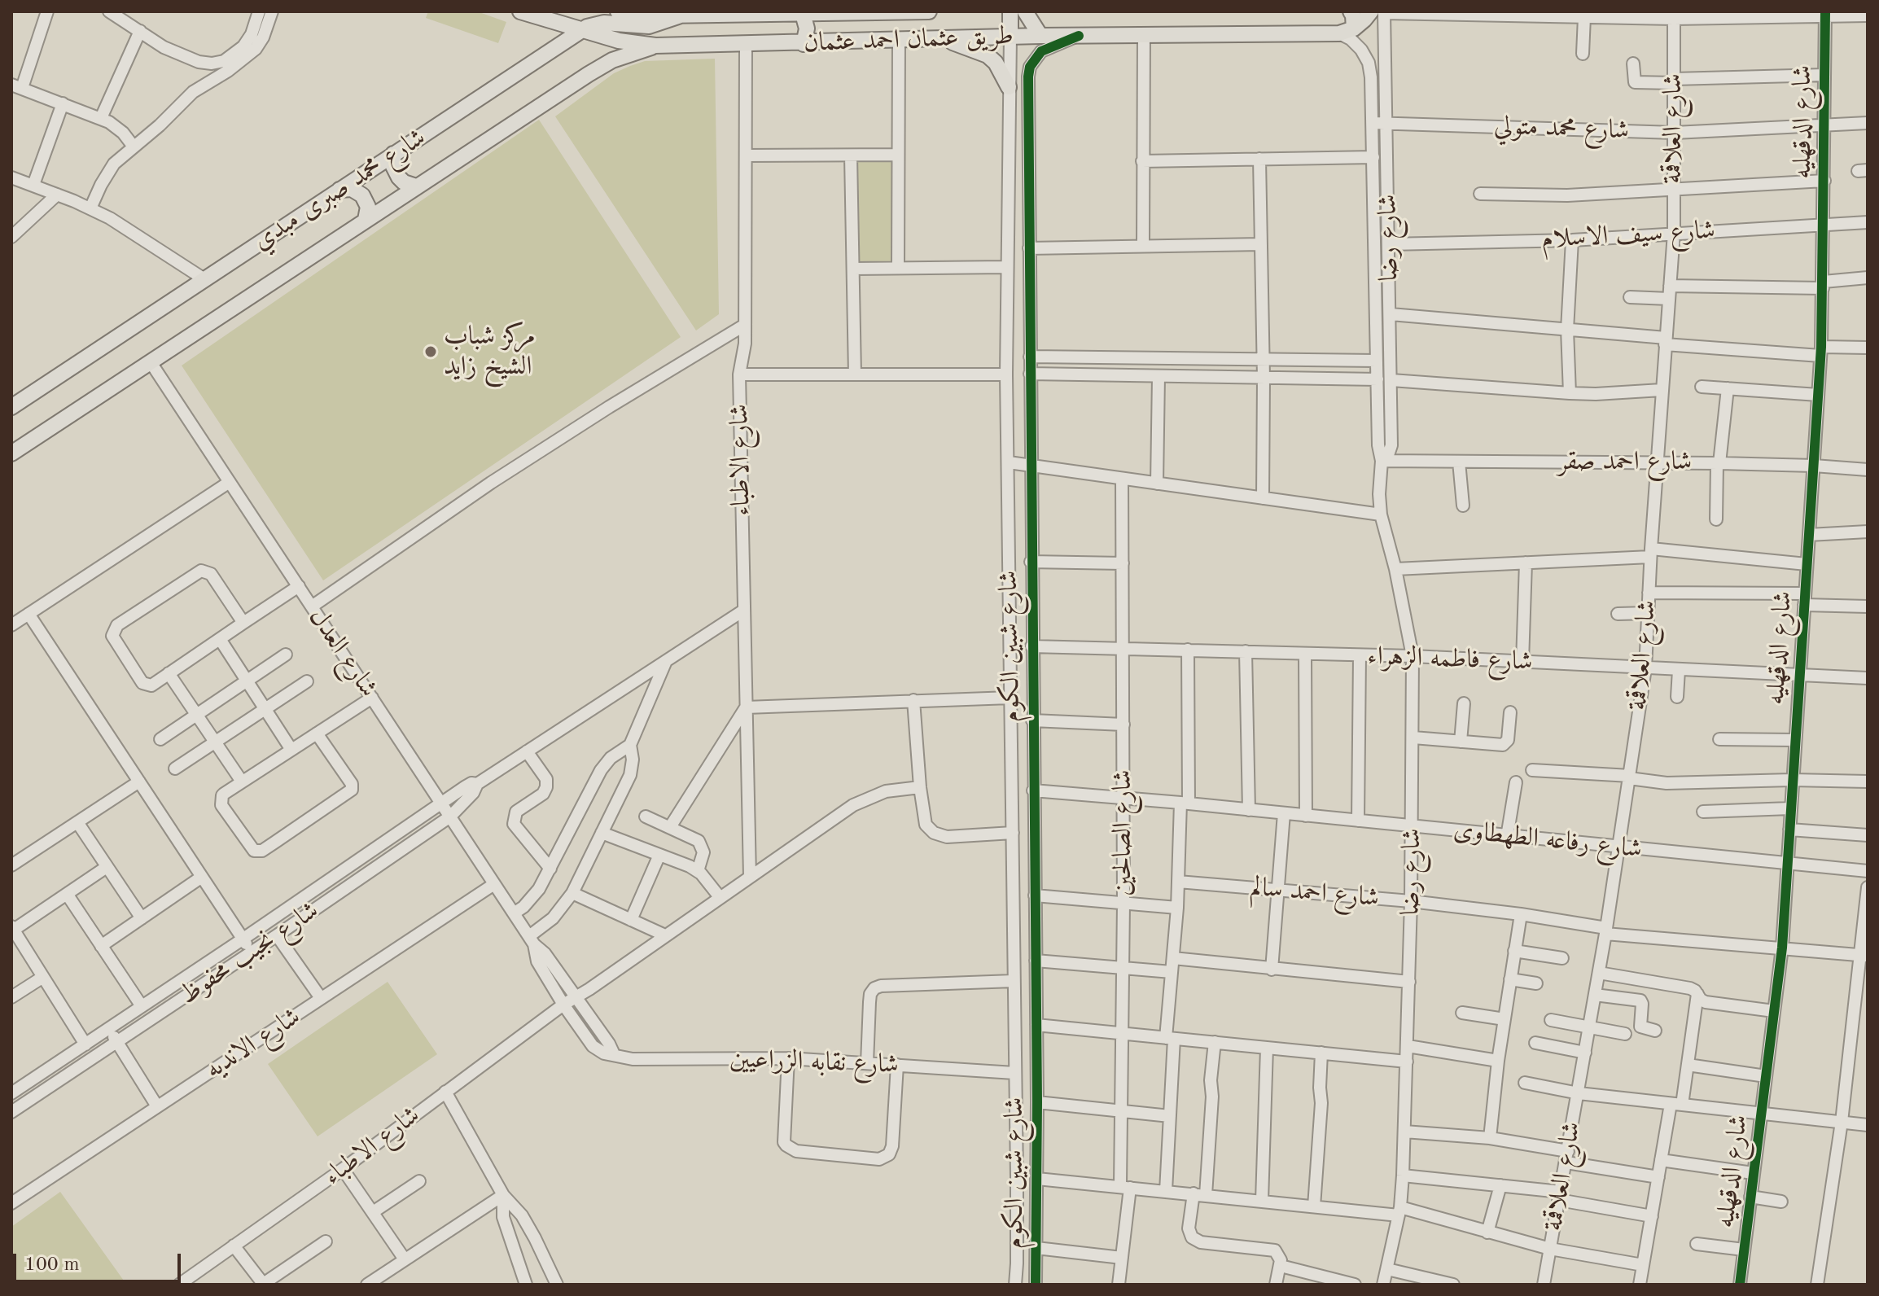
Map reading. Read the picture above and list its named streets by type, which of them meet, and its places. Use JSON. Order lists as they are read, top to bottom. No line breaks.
{"streets":{"main road":["طريق عثمان احمد عثمان","شارع محمد صبرى مبدي"],"street":["شارع الدقهليه","شارع محمد متولي","شارع العلاقمة","شارع سيف الاسلام","شارع رضا","شارع الاطباء","شارع احمد صقر","شارع شبين الكوم","شارع العدل","شارع فاطمه الزهراء","شارع الصالحين","شارع رفاعه الطهطاوى","شارع احمد سالم","شارع نجيب محفوظ","شارع الانديه","شارع نقابه الزراعيين"]},"crossings":[["طريق عثمان احمد عثمان","شارع محمد صبرى مبدي"],["طريق عثمان احمد عثمان","شارع رضا"],["طريق عثمان احمد عثمان","شارع الاطباء"],["طريق عثمان احمد عثمان","شارع شبين الكوم"],["شارع الدقهليه","شارع محمد متولي"],["شارع الدقهليه","شارع سيف الاسلام"],["شارع الدقهليه","شارع احمد صقر"],["شارع الدقهليه","شارع فاطمه الزهراء"],["شارع الدقهليه","شارع رفاعه الطهطاوى"],["شارع الدقهليه","شارع احمد سالم"],["شارع محمد متولي","شارع العلاقمة"],["شارع محمد متولي","شارع رضا"],["شارع العلاقمة","شارع سيف الاسلام"],["شارع العلاقمة","شارع احمد صقر"],["شارع العلاقمة","شارع فاطمه الزهراء"],["شارع العلاقمة","شارع رفاعه الطهطاوى"],["شارع العلاقمة","شارع احمد سالم"],["شارع محمد صبرى مبدي","شارع العدل"],["شارع سيف الاسلام","شارع رضا"],["شارع رضا","شارع احمد صقر"],["شارع رضا","شارع فاطمه الزهراء"],["شارع رضا","شارع رفاعه الطهطاوى"],["شارع رضا","شارع احمد سالم"],["شارع الاطباء","شارع العدل"],["شارع الاطباء","شارع نجيب محفوظ"],["شارع شبين الكوم","شارع فاطمه الزهراء"],["شارع شبين الكوم","شارع رفاعه الطهطاوى"],["شارع شبين الكوم","شارع نقابه الزراعيين"],["شارع العدل","شارع نجيب محفوظ"],["شارع العدل","شارع الانديه"],["شارع العدل","شارع نقابه الزراعيين"],["شارع فاطمه الزهراء","شارع الصالحين"],["شارع الصالحين","شارع رفاعه الطهطاوى"]],"places":["مركز شباب الشيخ زايد"],"scale_bar":"100 m"}
